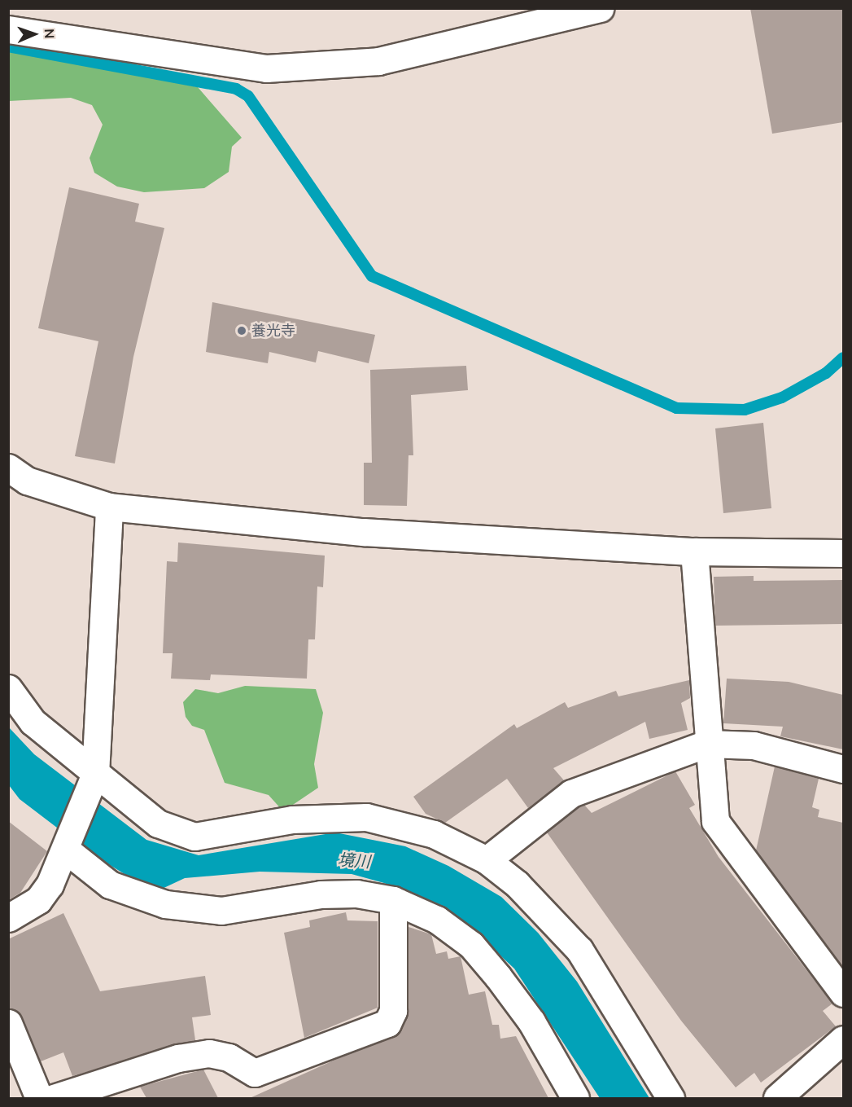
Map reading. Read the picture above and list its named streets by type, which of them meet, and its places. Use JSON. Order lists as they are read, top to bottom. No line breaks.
{"water":["境川"],"places":["養光寺"],"north":"right"}
